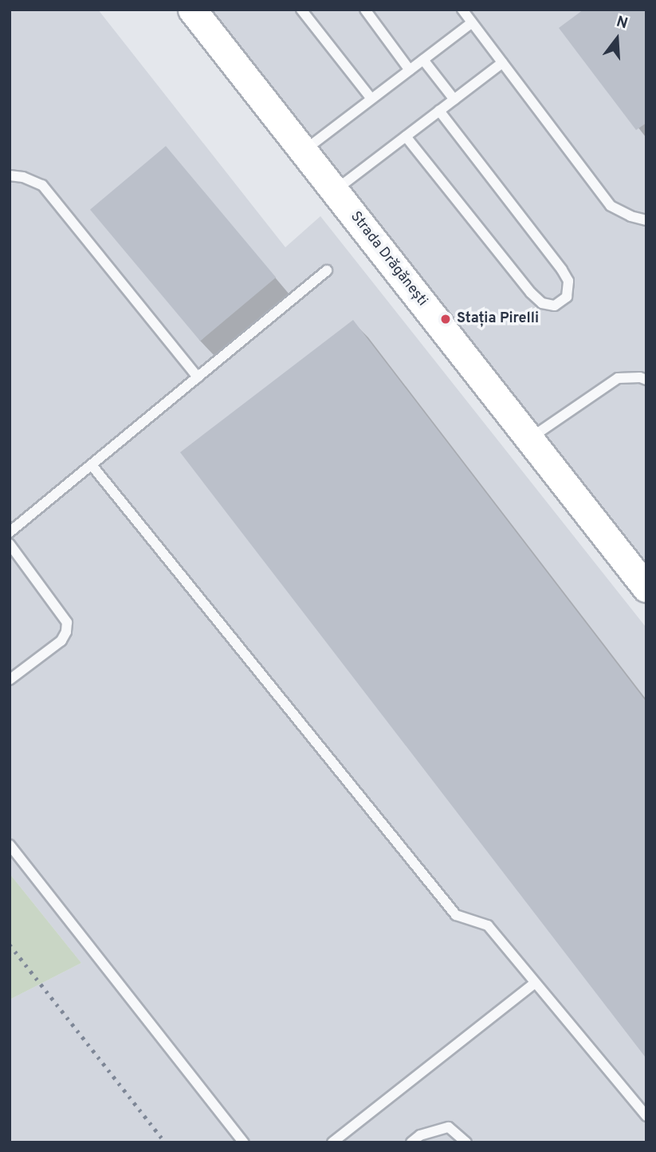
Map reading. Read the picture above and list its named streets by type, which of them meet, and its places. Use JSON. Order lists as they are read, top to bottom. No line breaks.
{"streets":{"main road":["Strada Drăgănești"]},"places":["Stația Pirelli"],"north":"top"}
